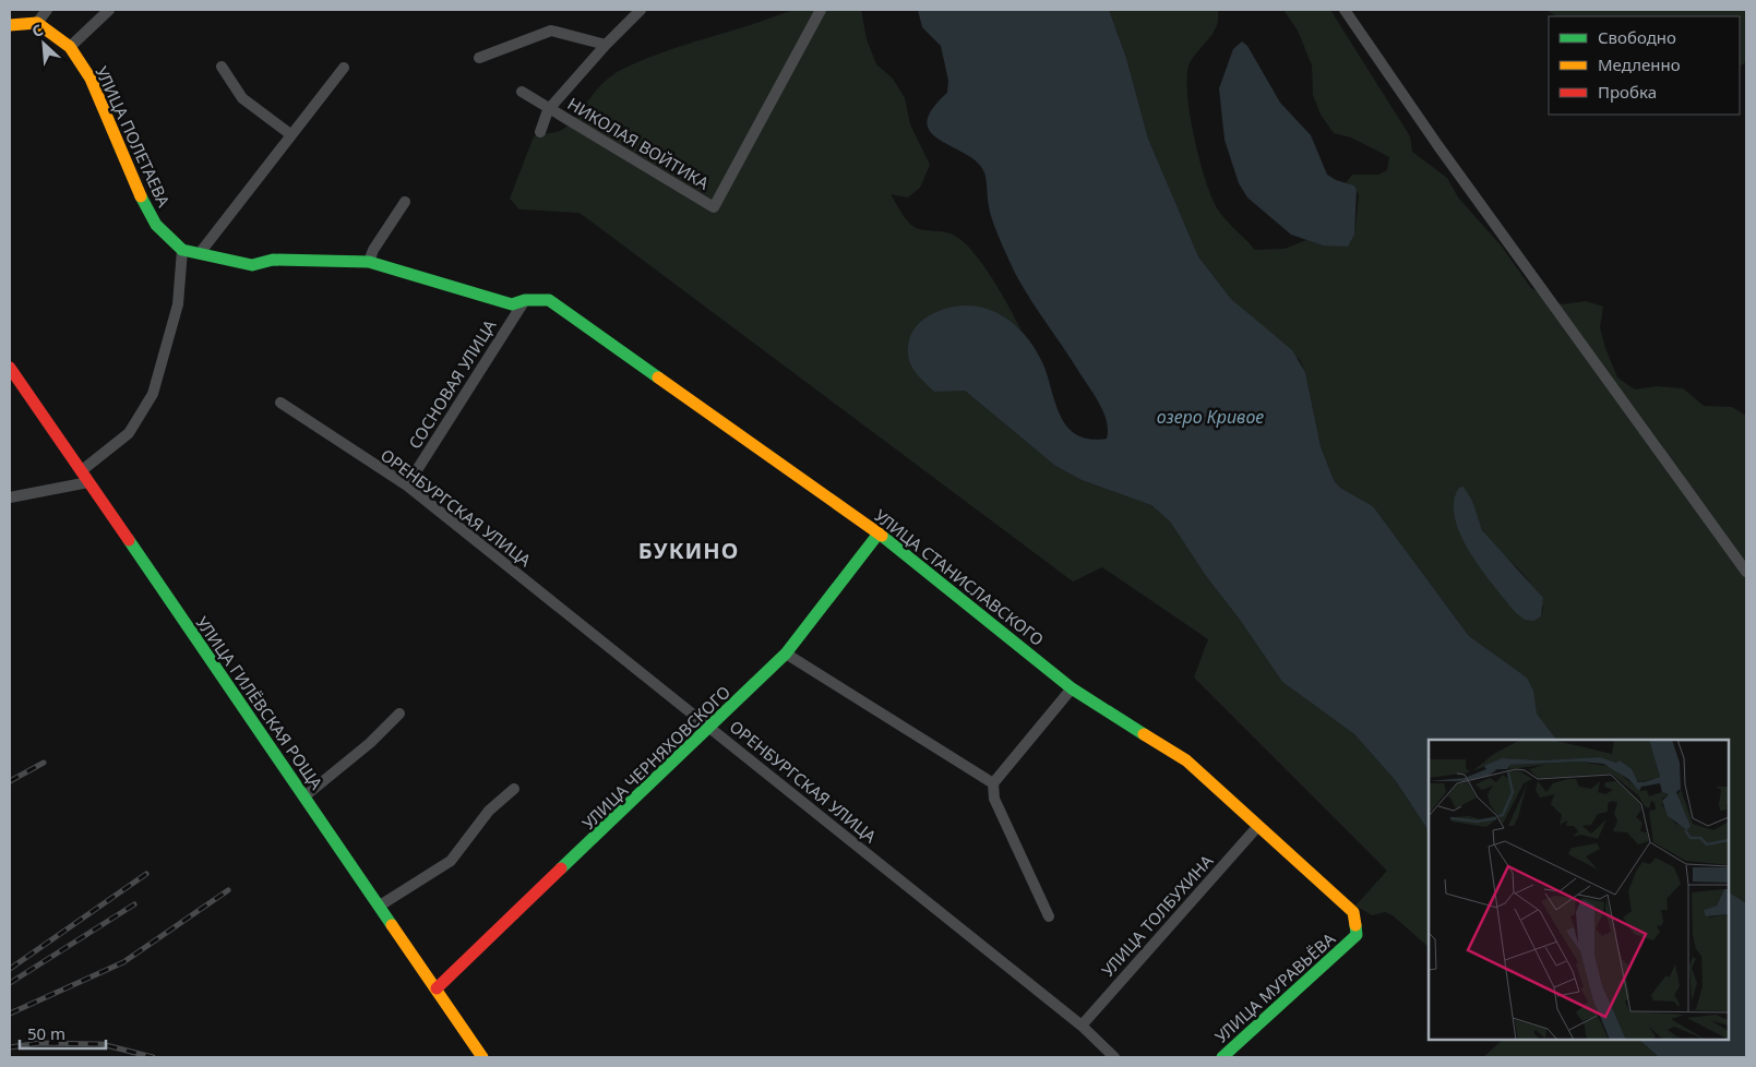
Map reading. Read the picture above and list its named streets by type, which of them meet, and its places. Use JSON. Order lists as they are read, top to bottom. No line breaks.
{"streets":{"street":["УЛИЦА ПОЛЕТАЕВА","НИКОЛАЯ ВОЙТИКА","СОСНОВАЯ УЛИЦА","ОРЕНБУРГСКАЯ УЛИЦА","УЛИЦА СТАНИСЛАВСКОГО","УЛИЦА ГИЛЁВСКАЯ РОЩА","УЛИЦА ЧЕРНЯХОВСКОГО","УЛИЦА ТОЛБУХИНА","УЛИЦА МУРАВЬЁВА"]},"crossings":[["СОСНОВАЯ УЛИЦА","ОРЕНБУРГСКАЯ УЛИЦА"],["СОСНОВАЯ УЛИЦА","УЛИЦА СТАНИСЛАВСКОГО"],["ОРЕНБУРГСКАЯ УЛИЦА","УЛИЦА ЧЕРНЯХОВСКОГО"],["ОРЕНБУРГСКАЯ УЛИЦА","УЛИЦА ТОЛБУХИНА"],["УЛИЦА СТАНИСЛАВСКОГО","УЛИЦА ЧЕРНЯХОВСКОГО"],["УЛИЦА СТАНИСЛАВСКОГО","УЛИЦА ТОЛБУХИНА"],["УЛИЦА СТАНИСЛАВСКОГО","УЛИЦА МУРАВЬЁВА"],["УЛИЦА ГИЛЁВСКАЯ РОЩА","УЛИЦА ЧЕРНЯХОВСКОГО"]],"districts":["БУКИНО"],"water":["озеро Кривое"],"legend":["Свободно","Медленно","Пробка"],"scale_bar":"50 m","north":"top left"}
